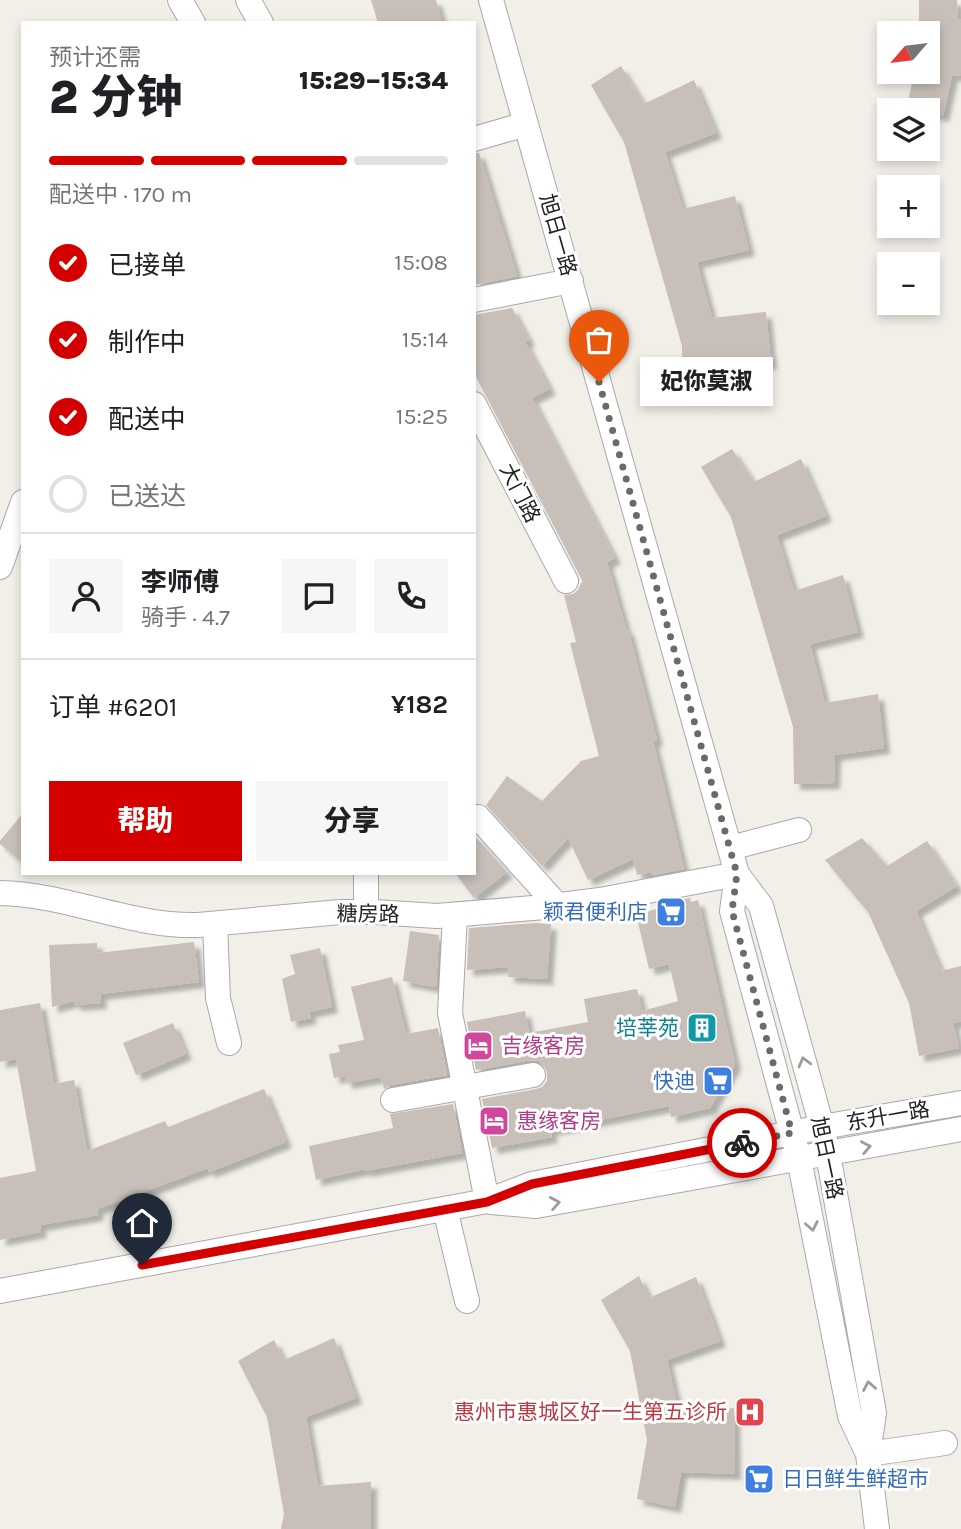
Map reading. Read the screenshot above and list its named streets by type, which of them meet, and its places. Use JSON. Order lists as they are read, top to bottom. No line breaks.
{"streets":{"street":["旭日一路","大门路","糖房路","东升一路"]},"crossings":[["旭日一路","糖房路"],["旭日一路","东升一路"]],"places":{"other":["妃你莫淑"],"supermarket":["颖君便利店","快迪","日日鲜生鲜超市"],"building":["培莘苑"],"hotel":["吉缘客房","惠缘客房"],"hospital":["惠州市惠城区好一生第五诊所"]},"north":"bottom left","page":{"map_buttons":["+","−"],"heading":["2 分钟","预计还需","15:29–15:34"],"panel":["李师傅","骑手 · 4.7","订单 #6201","¥182"],"bar":"配送中 · 170 m","list":[["已接单","15:08"],["制作中","15:14"],["配送中","15:25"],"已送达"],"bubble":"妃你莫淑","buttons":["帮助","分享"]}}
